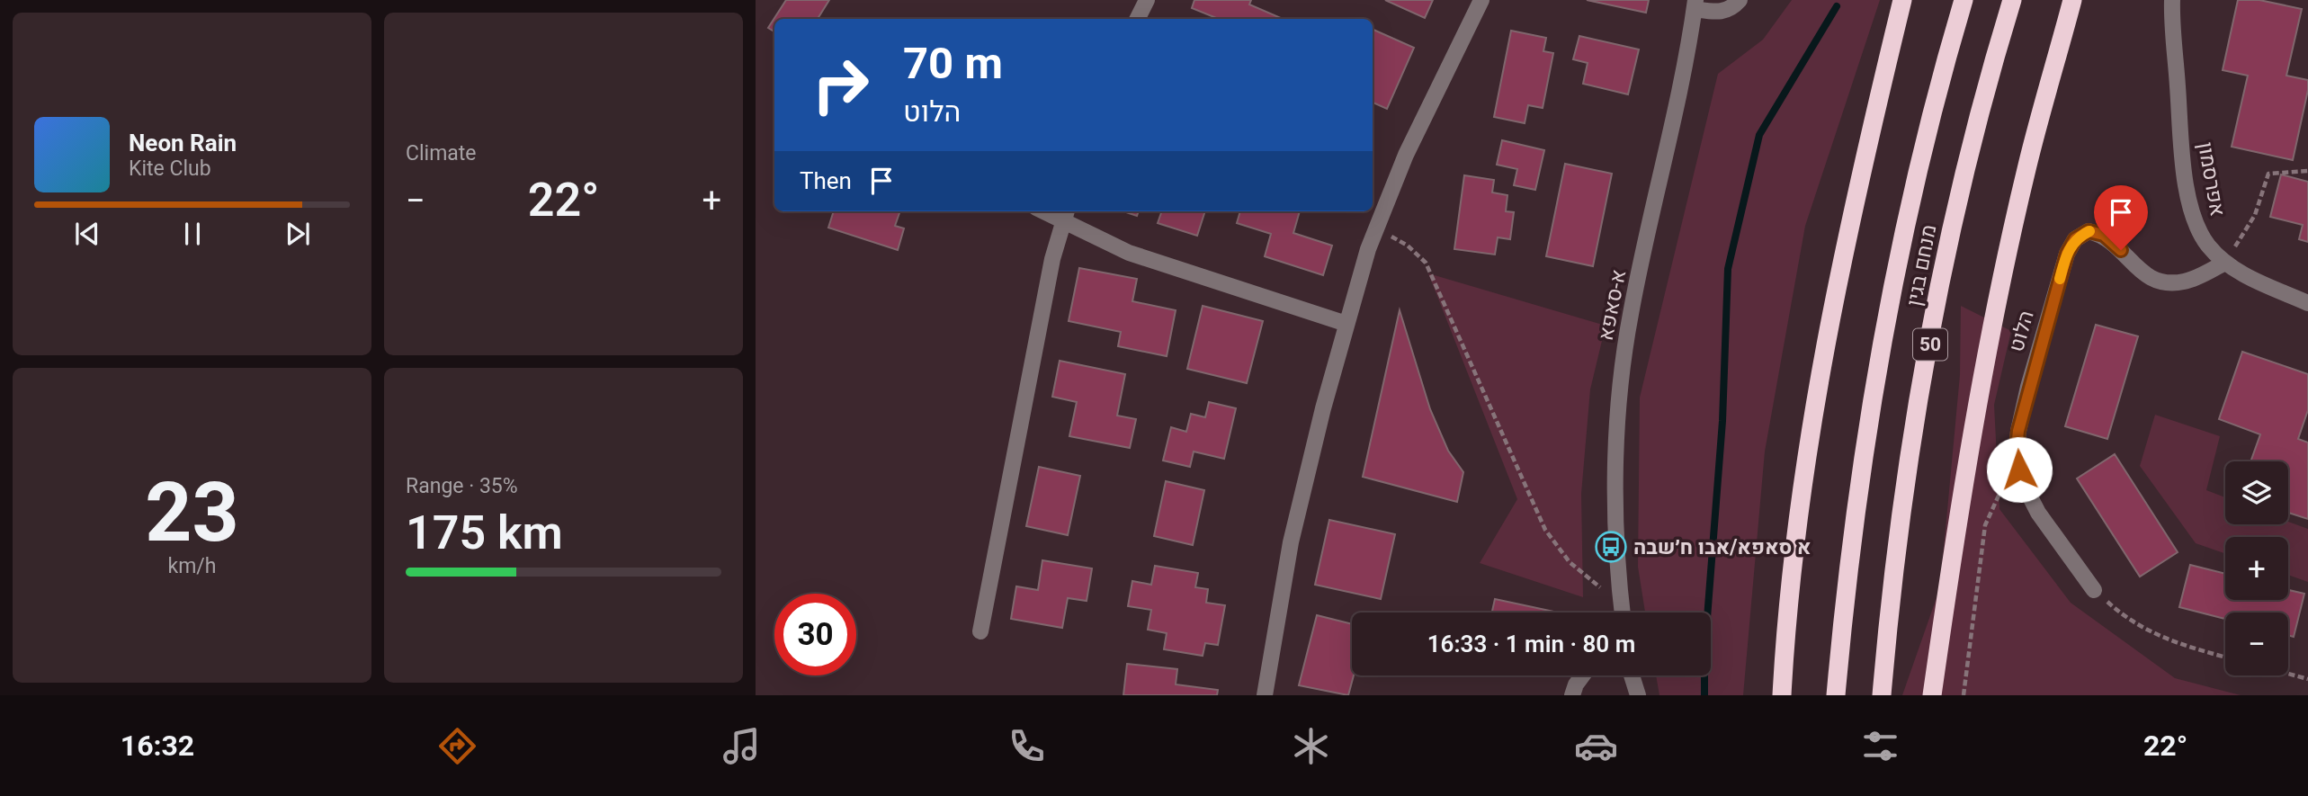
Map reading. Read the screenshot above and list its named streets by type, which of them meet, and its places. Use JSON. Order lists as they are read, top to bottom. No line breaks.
{"streets":{"highway":["מנחם בגין","50"],"street":["אפרסמון","א-סאפא","הלוט"]},"crossings":[["אפרסמון","הלוט"]],"places":{"bus stop":["א סאפא/אבו ח׳שבה"]},"page":{"tile":["Climate",["23","km/h"],["Range · 35%","175 km"]],"turn":["70 m","הלוט"],"song":["Neon Rain","Kite Club"],"then":"Then","heat":["−","22°","+"],"map_buttons":["+","−"],"limit":"30","trip":"16:33 · 1 min · 80 m","tabs":["16:32","22°"]}}
